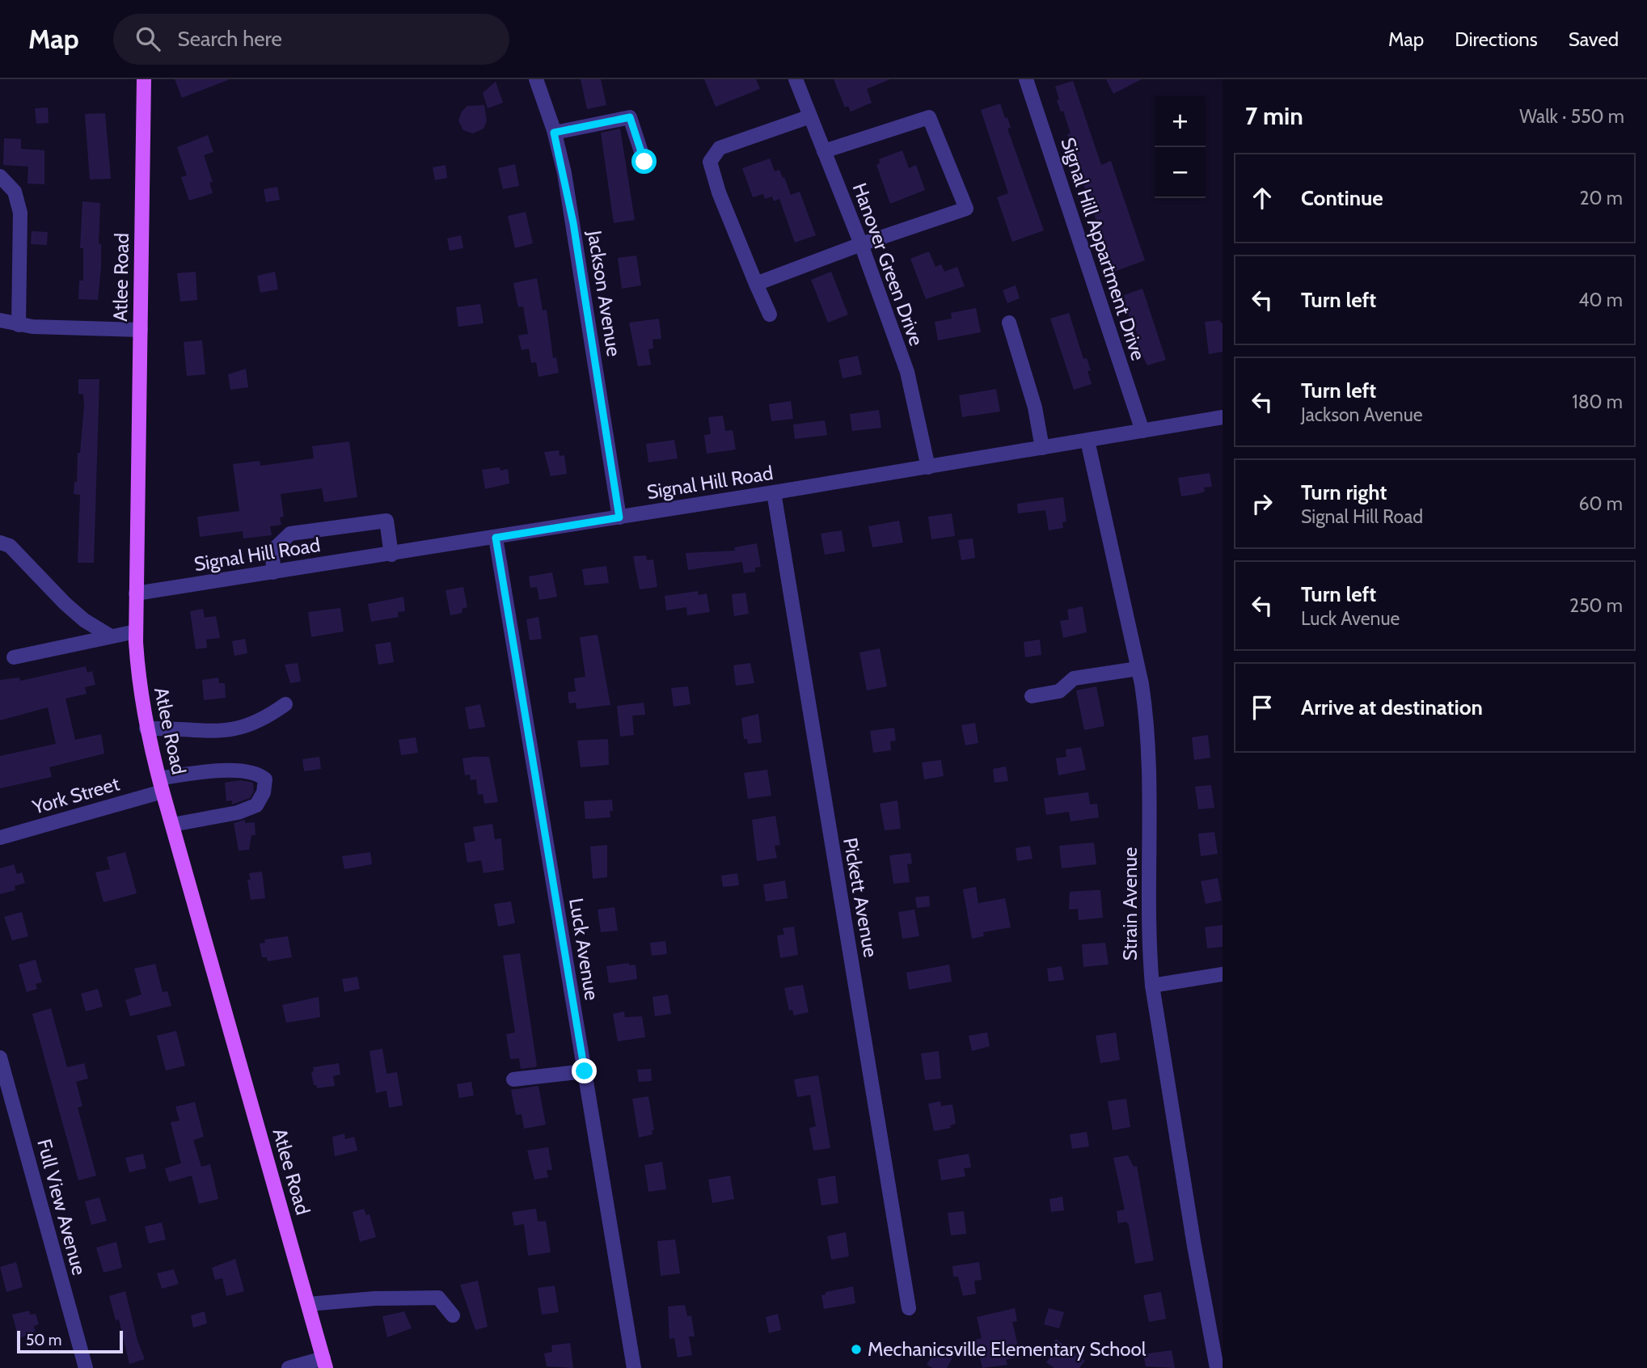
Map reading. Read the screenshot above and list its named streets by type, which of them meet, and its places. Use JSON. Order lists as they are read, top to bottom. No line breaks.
{"streets":{"main road":["Atlee Road"],"street":["Signal Hill Appartment Drive","Hanover Green Drive","Jackson Avenue","Signal Hill Road","York Street","Pickett Avenue","Strain Avenue","Luck Avenue","Full View Avenue"]},"crossings":[["Signal Hill Appartment Drive","Signal Hill Road"],["Hanover Green Drive","Signal Hill Road"],["Atlee Road","Signal Hill Road"],["Atlee Road","York Street"],["Jackson Avenue","Signal Hill Road"],["Signal Hill Road","Pickett Avenue"],["Signal Hill Road","Strain Avenue"],["Signal Hill Road","Luck Avenue"]],"places":["Mechanicsville Elementary School"],"scale_bar":"50 m","page":{"header":"Map","search":"Search here","nav":["Map","Directions","Saved"],"heading":["7 min","Walk · 550 m"],"map_buttons":["+","−"],"list":[["Continue","20 m"],["Turn left","40 m"],["Turn left","Jackson Avenue","180 m"],["Turn right","Signal Hill Road","60 m"],["Turn left","Luck Avenue","250 m"],"Arrive at destination"],"scale":"50 m"}}
